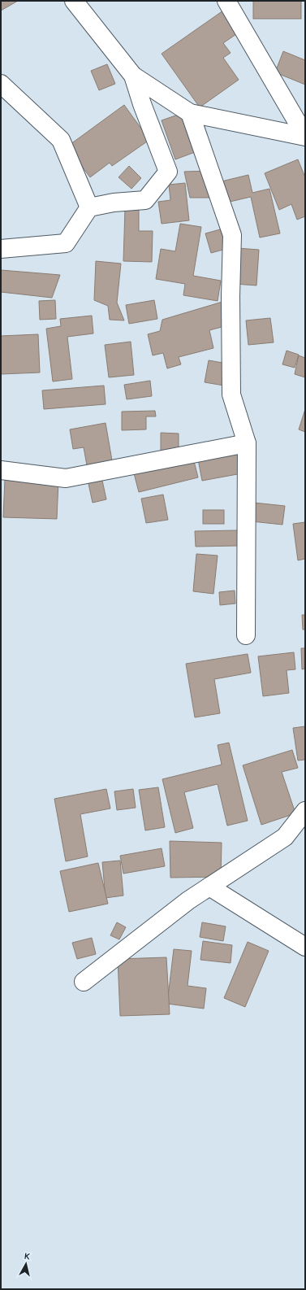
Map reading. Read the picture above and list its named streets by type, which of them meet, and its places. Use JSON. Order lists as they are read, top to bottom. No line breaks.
{"north":"top"}
